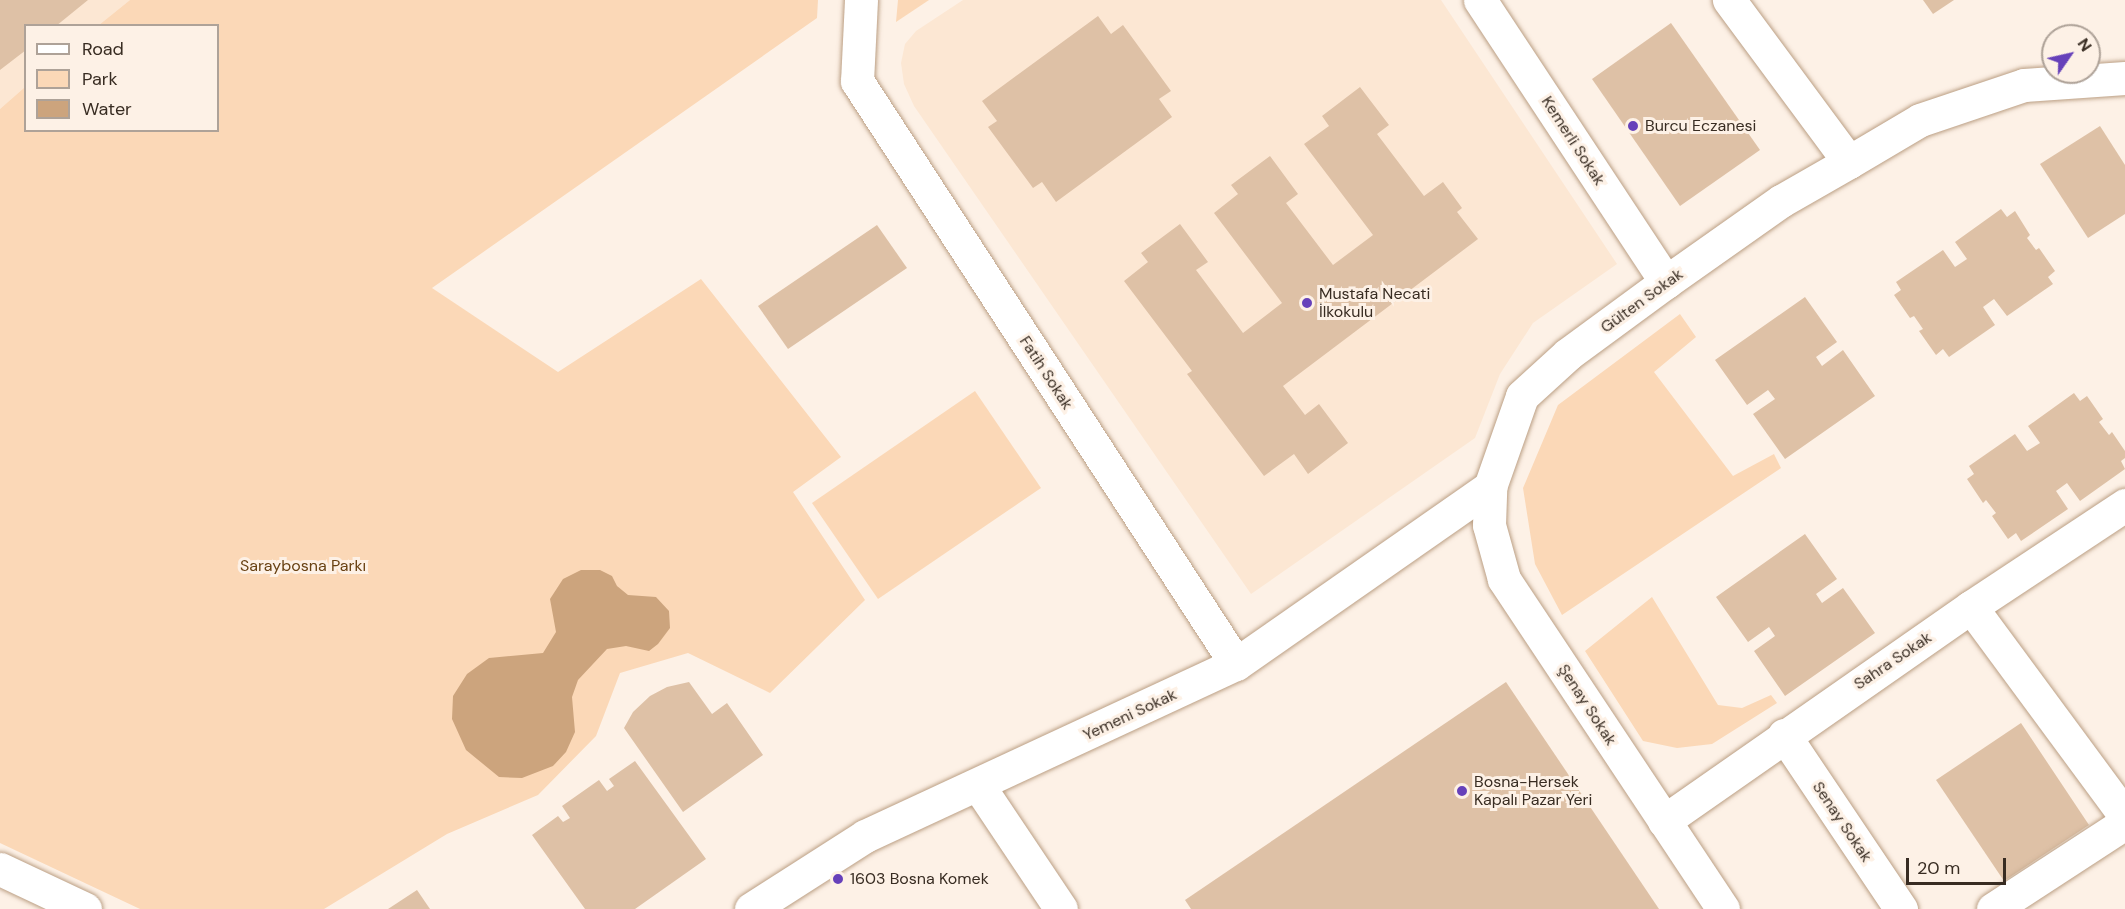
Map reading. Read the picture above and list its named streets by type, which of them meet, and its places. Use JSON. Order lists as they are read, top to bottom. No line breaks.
{"streets":{"street":["Kemerli Sokak","Gülten Sokak","Fatih Sokak","Sahra Sokak","Şenay Sokak","Yemeni Sokak","Senay Sokak"]},"crossings":[["Kemerli Sokak","Gülten Sokak"],["Gülten Sokak","Şenay Sokak"],["Gülten Sokak","Yemeni Sokak"],["Fatih Sokak","Yemeni Sokak"],["Sahra Sokak","Şenay Sokak"],["Sahra Sokak","Senay Sokak"],["Şenay Sokak","Yemeni Sokak"]],"parks":["Saraybosna Parkı"],"places":["Burcu Eczanesi","Mustafa Necati İlkokulu","Bosna-Hersek Kapalı Pazar Yeri","1603 Bosna Komek"],"legend":["Road","Park","Water"],"scale_bar":"20 m","north":"top right"}
